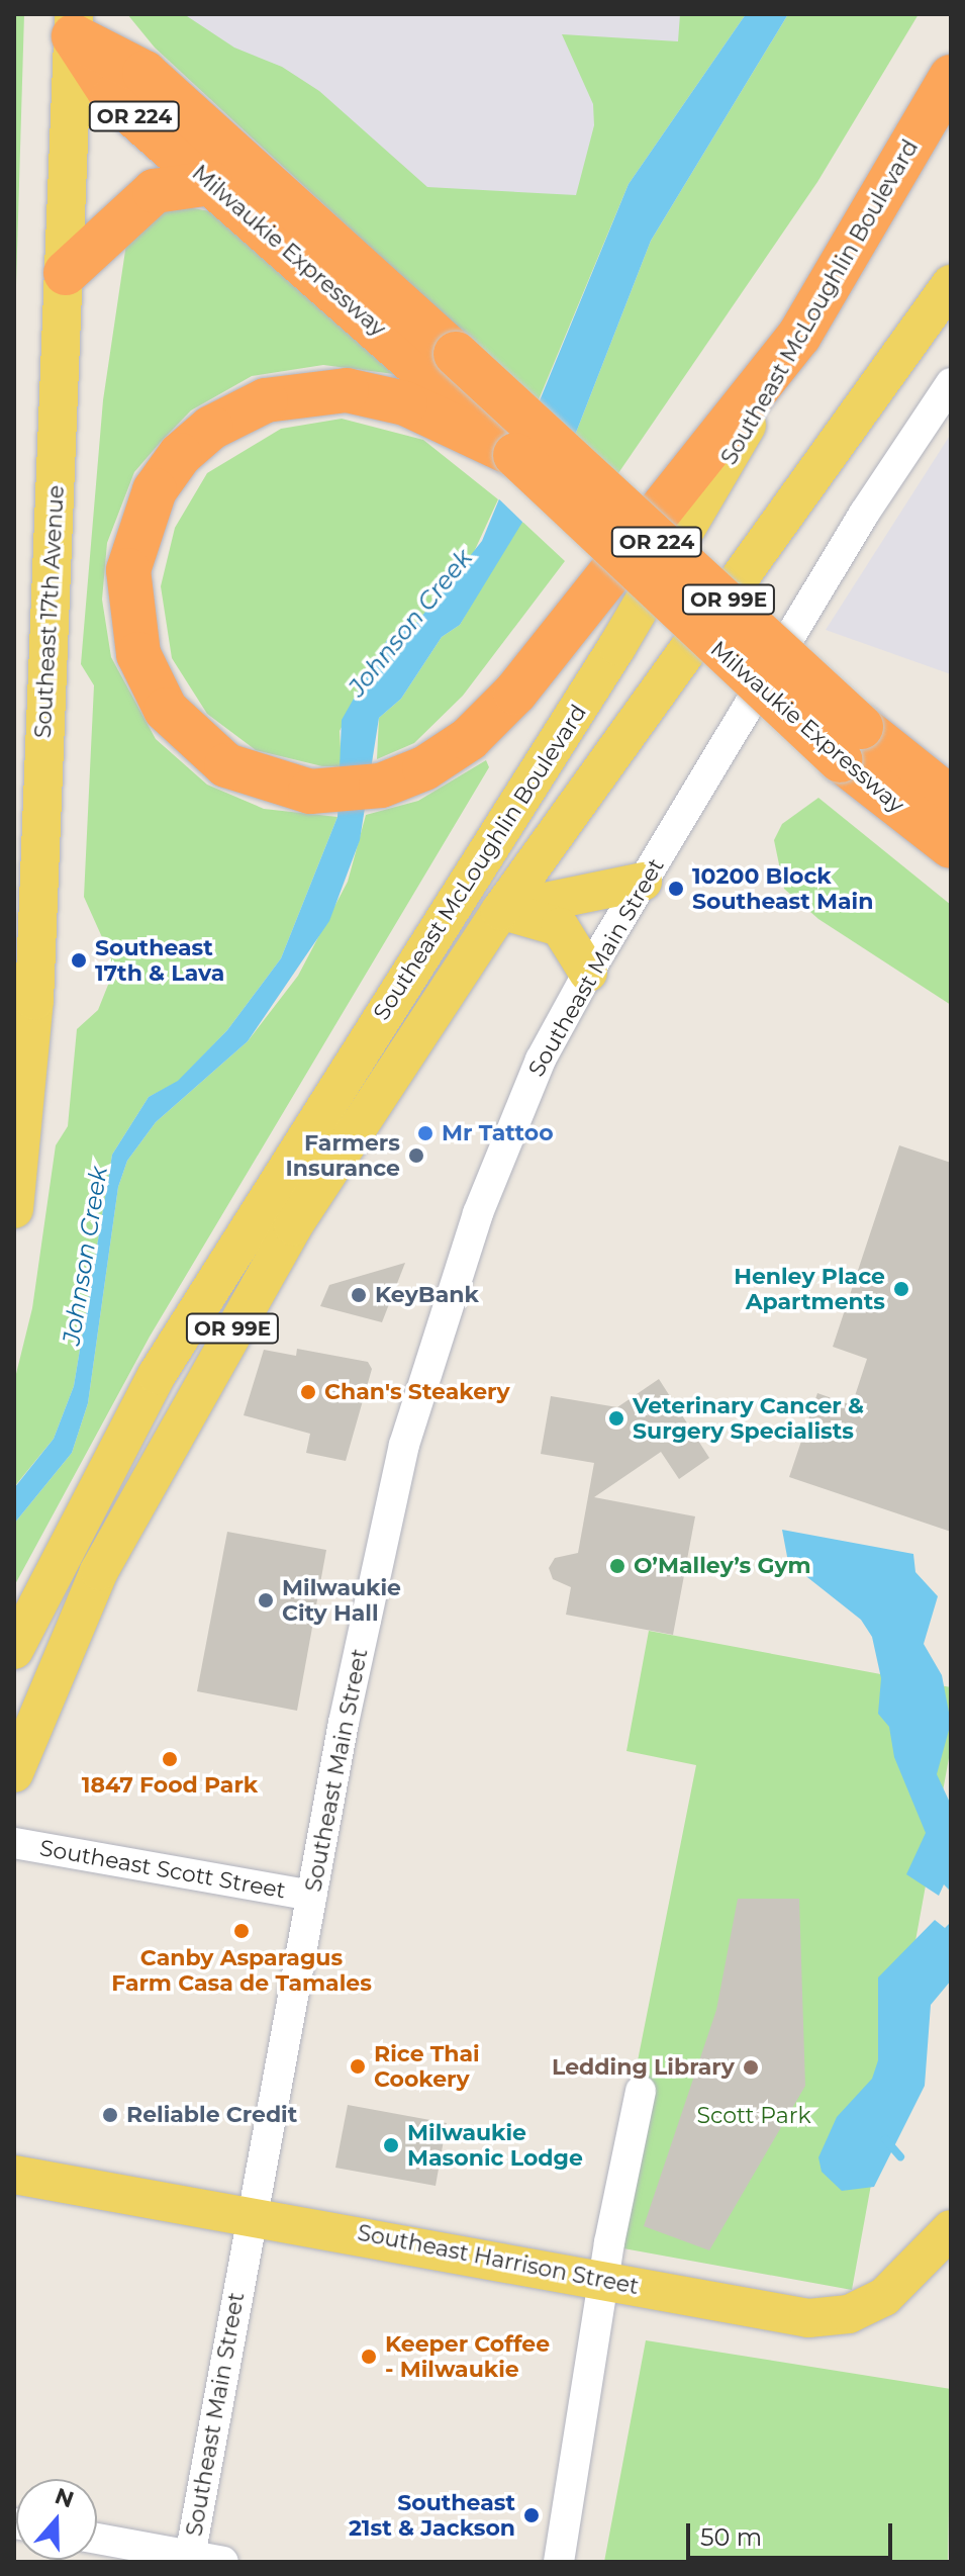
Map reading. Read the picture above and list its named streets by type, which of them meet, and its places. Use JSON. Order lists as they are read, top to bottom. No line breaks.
{"streets":{"highway":["OR 224","Milwaukie Expressway","Southeast McLoughlin Boulevard","OR 99E"],"main road":["Southeast 17th Avenue","Southeast Harrison Street"],"street":["Southeast Main Street","Southeast Scott Street"]},"crossings":[["Milwaukie Expressway","Southeast 17th Avenue"],["Southeast Main Street","Southeast Scott Street"],["Southeast Main Street","Southeast Harrison Street"]],"water":["Johnson Creek"],"parks":["Scott Park"],"places":["10200 Block Southeast Main","Southeast 17th & Lava","Mr Tattoo","Farmers Insurance","Henley Place Apartments","KeyBank","Chan's Steakery","Veterinary Cancer & Surgery Specialists","O’Malley’s Gym","Milwaukie City Hall","1847 Food Park","Canby Asparagus Farm Casa de Tamales","Rice Thai Cookery","Ledding Library","Reliable Credit","Milwaukie Masonic Lodge","Keeper Coffee - Milwaukie","Southeast 21st & Jackson"],"scale_bar":"50 m","north":"top"}
